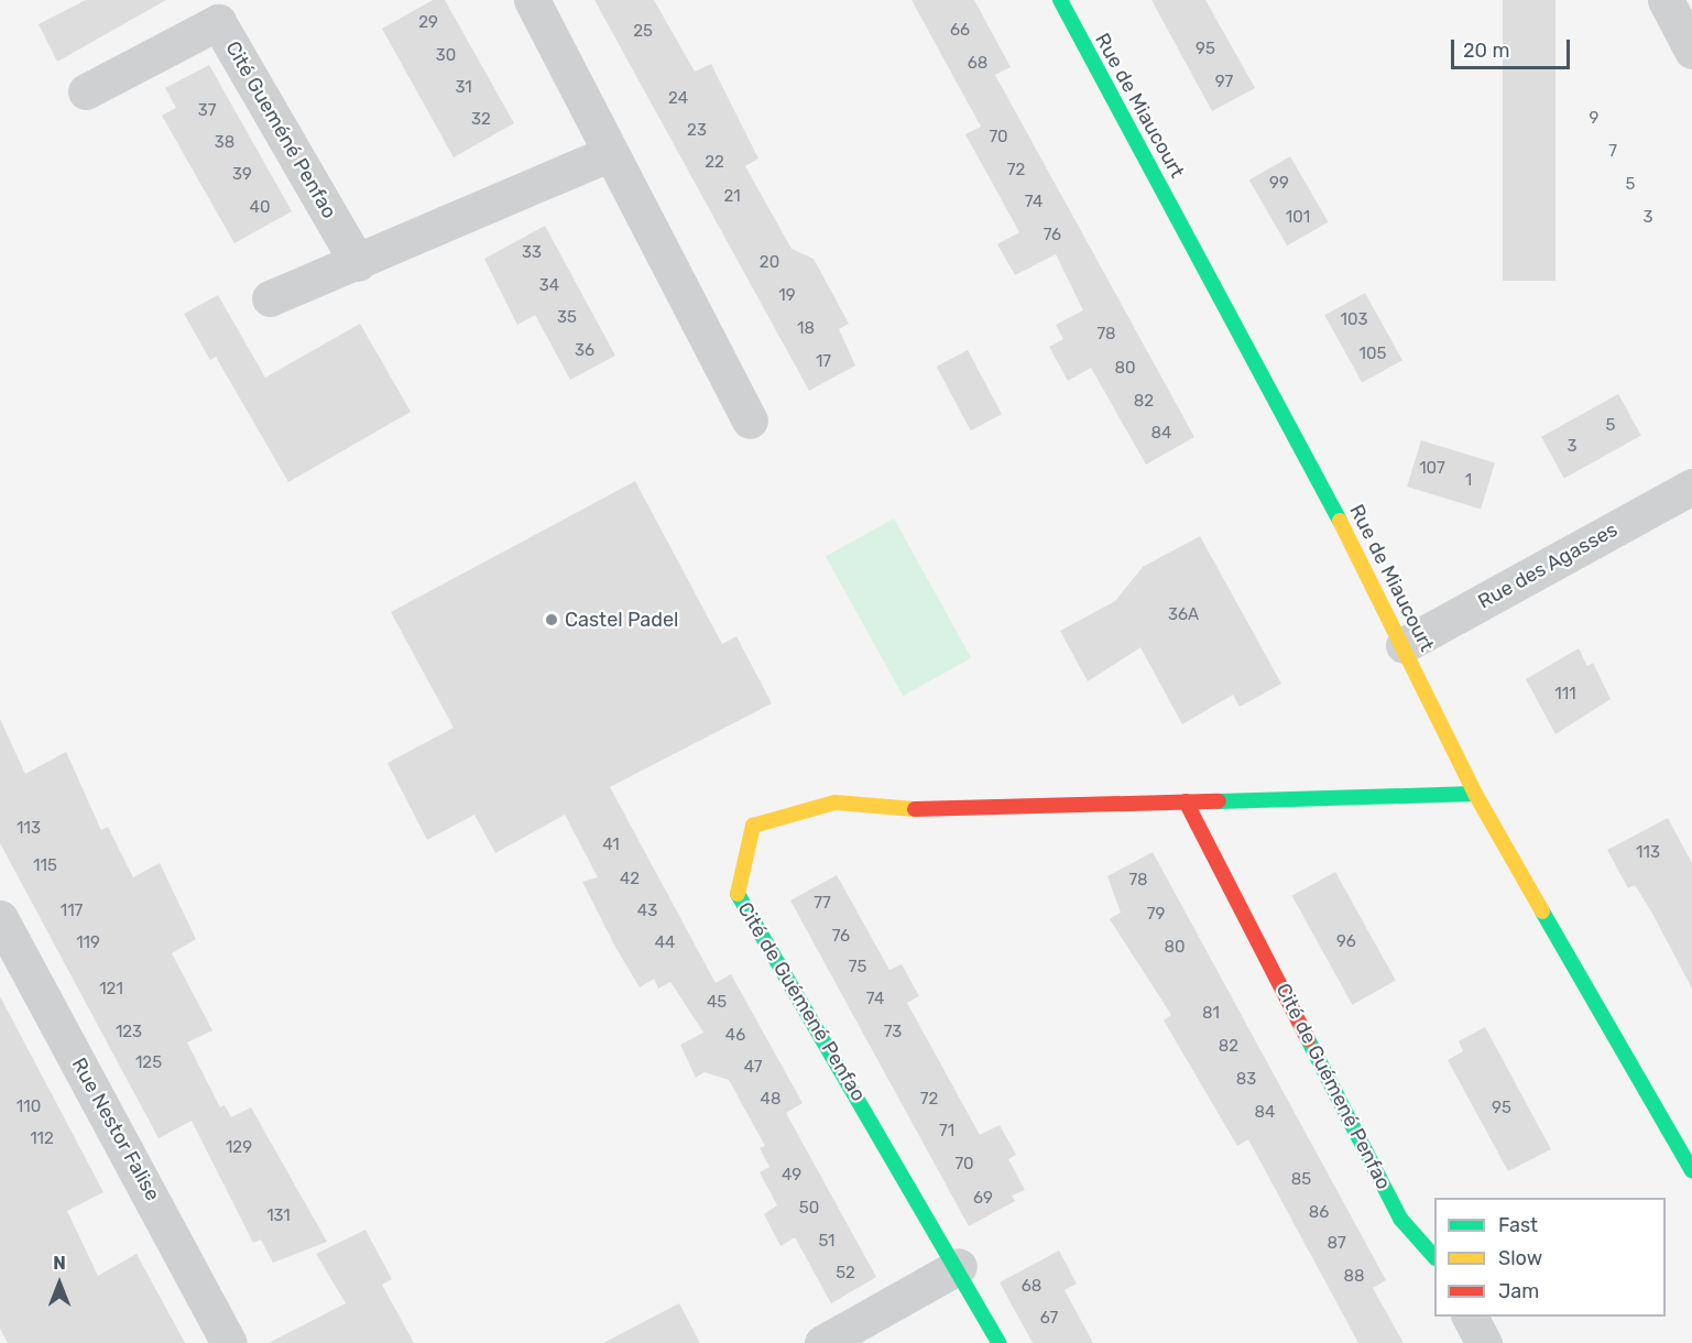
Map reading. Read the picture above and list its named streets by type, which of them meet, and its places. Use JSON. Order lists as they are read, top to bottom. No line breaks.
{"streets":{"street":["Rue de Miaucourt","Cité Gueméné Penfao","Rue des Agasses","Cité de Guémené Penfao","Rue Nestor Falise"]},"crossings":[["Rue de Miaucourt","Rue des Agasses"],["Rue de Miaucourt","Cité de Guémené Penfao"]],"places":["Castel Padel"],"house_numbers":["29","66","25","95","30","68","97","31","24","37","9","32","23","70","38","7","22","72","39","99","5","21","74","40","101","3","76","33","20","34","19","35","103","18","78","36","105","17","80","82","5","84","3","107","1","36A","111","113","41","113","115","42","78","77","117","43","79","76","96","119","44","80","75","121","74","45","81","123","73","46","82","125","47","83","48","72","110","95","84","71","112","129","70","49","85","69","50","86","131","51","87","52","88","68","67"],"legend":["Fast","Slow","Jam"],"scale_bar":"20 m","north":"top"}
